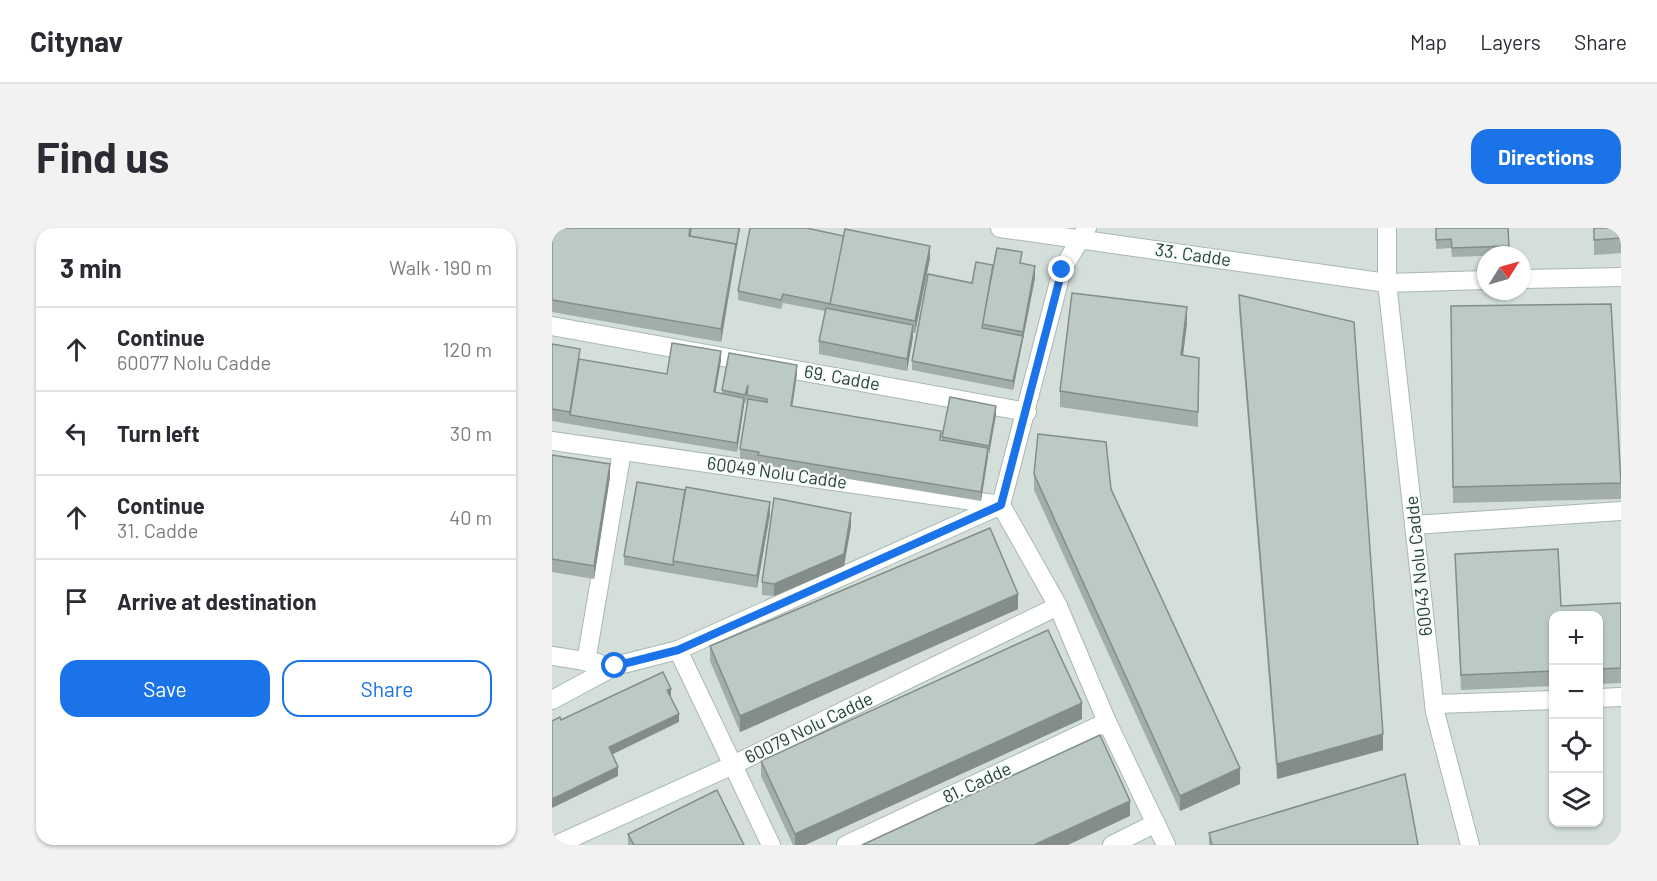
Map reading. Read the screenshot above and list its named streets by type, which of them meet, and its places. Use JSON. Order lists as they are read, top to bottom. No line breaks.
{"streets":{"street":["33. Cadde","69. Cadde","60049 Nolu Cadde","60043 Nolu Cadde","60079 Nolu Cadde","81. Cadde"]},"crossings":[["33. Cadde","60043 Nolu Cadde"]],"north":"top right","page":{"header":"Citynav","nav":["Map","Layers","Share"],"buttons":["Directions",["Save","Share"]],"title":"Find us","heading":["3 min","Walk · 190 m"],"list":[["Continue","60077 Nolu Cadde","120 m"],["Turn left","30 m"],["Continue","31. Cadde","40 m"],"Arrive at destination"],"map_buttons":["+","−"]}}
